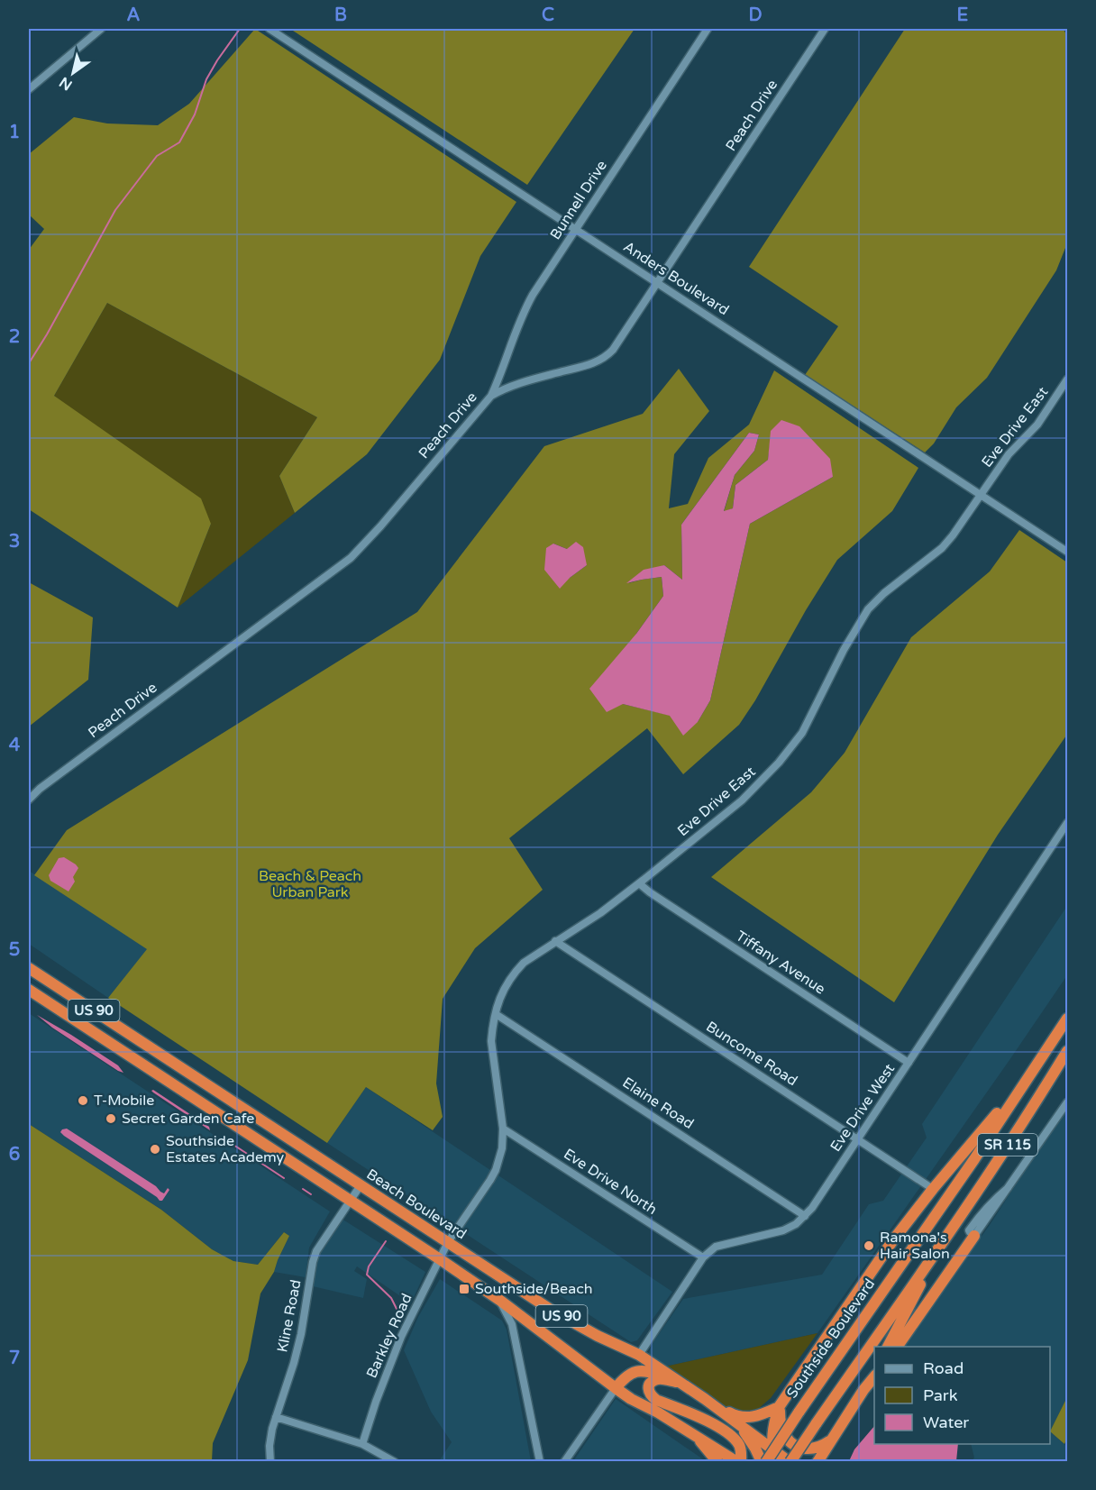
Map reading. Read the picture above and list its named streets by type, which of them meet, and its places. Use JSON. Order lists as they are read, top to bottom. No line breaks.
{"streets":{"highway":["US 90","SR 115","Beach Boulevard","Southside Boulevard"],"street":["Peach Drive","Bunnell Drive","Anders Boulevard","Eve Drive East","Tiffany Avenue","Buncome Road","Elaine Road","Eve Drive West","Eve Drive North","Kline Road","Barkley Road"]},"crossings":[["Peach Drive","Bunnell Drive"],["Peach Drive","Anders Boulevard"],["Bunnell Drive","Anders Boulevard"],["Anders Boulevard","Eve Drive East"],["Eve Drive East","Tiffany Avenue"],["Eve Drive East","Buncome Road"],["Eve Drive East","Elaine Road"],["Eve Drive East","Eve Drive North"],["Eve Drive East","Beach Boulevard"],["Eve Drive East","Barkley Road"],["Tiffany Avenue","Eve Drive West"],["US 90","Kline Road"],["US 90","Barkley Road"],["Buncome Road","Eve Drive West"],["Elaine Road","Eve Drive West"],["Eve Drive West","Eve Drive North"],["Eve Drive West","Beach Boulevard"],["SR 115","Beach Boulevard"],["Beach Boulevard","Kline Road"],["Beach Boulevard","Barkley Road"]],"parks":["Beach & Peach Urban Park"],"places":{"other":["T-Mobile","Secret Garden Cafe","Southside Estates Academy","Ramona's Hair Salon"],"transit":["Southside/Beach"]},"legend":["Road","Park","Water"],"north":"bottom left","grid":{"columns":["A","B","C","D","E"],"rows":["1","2","3","4","5","6","7"]}}
